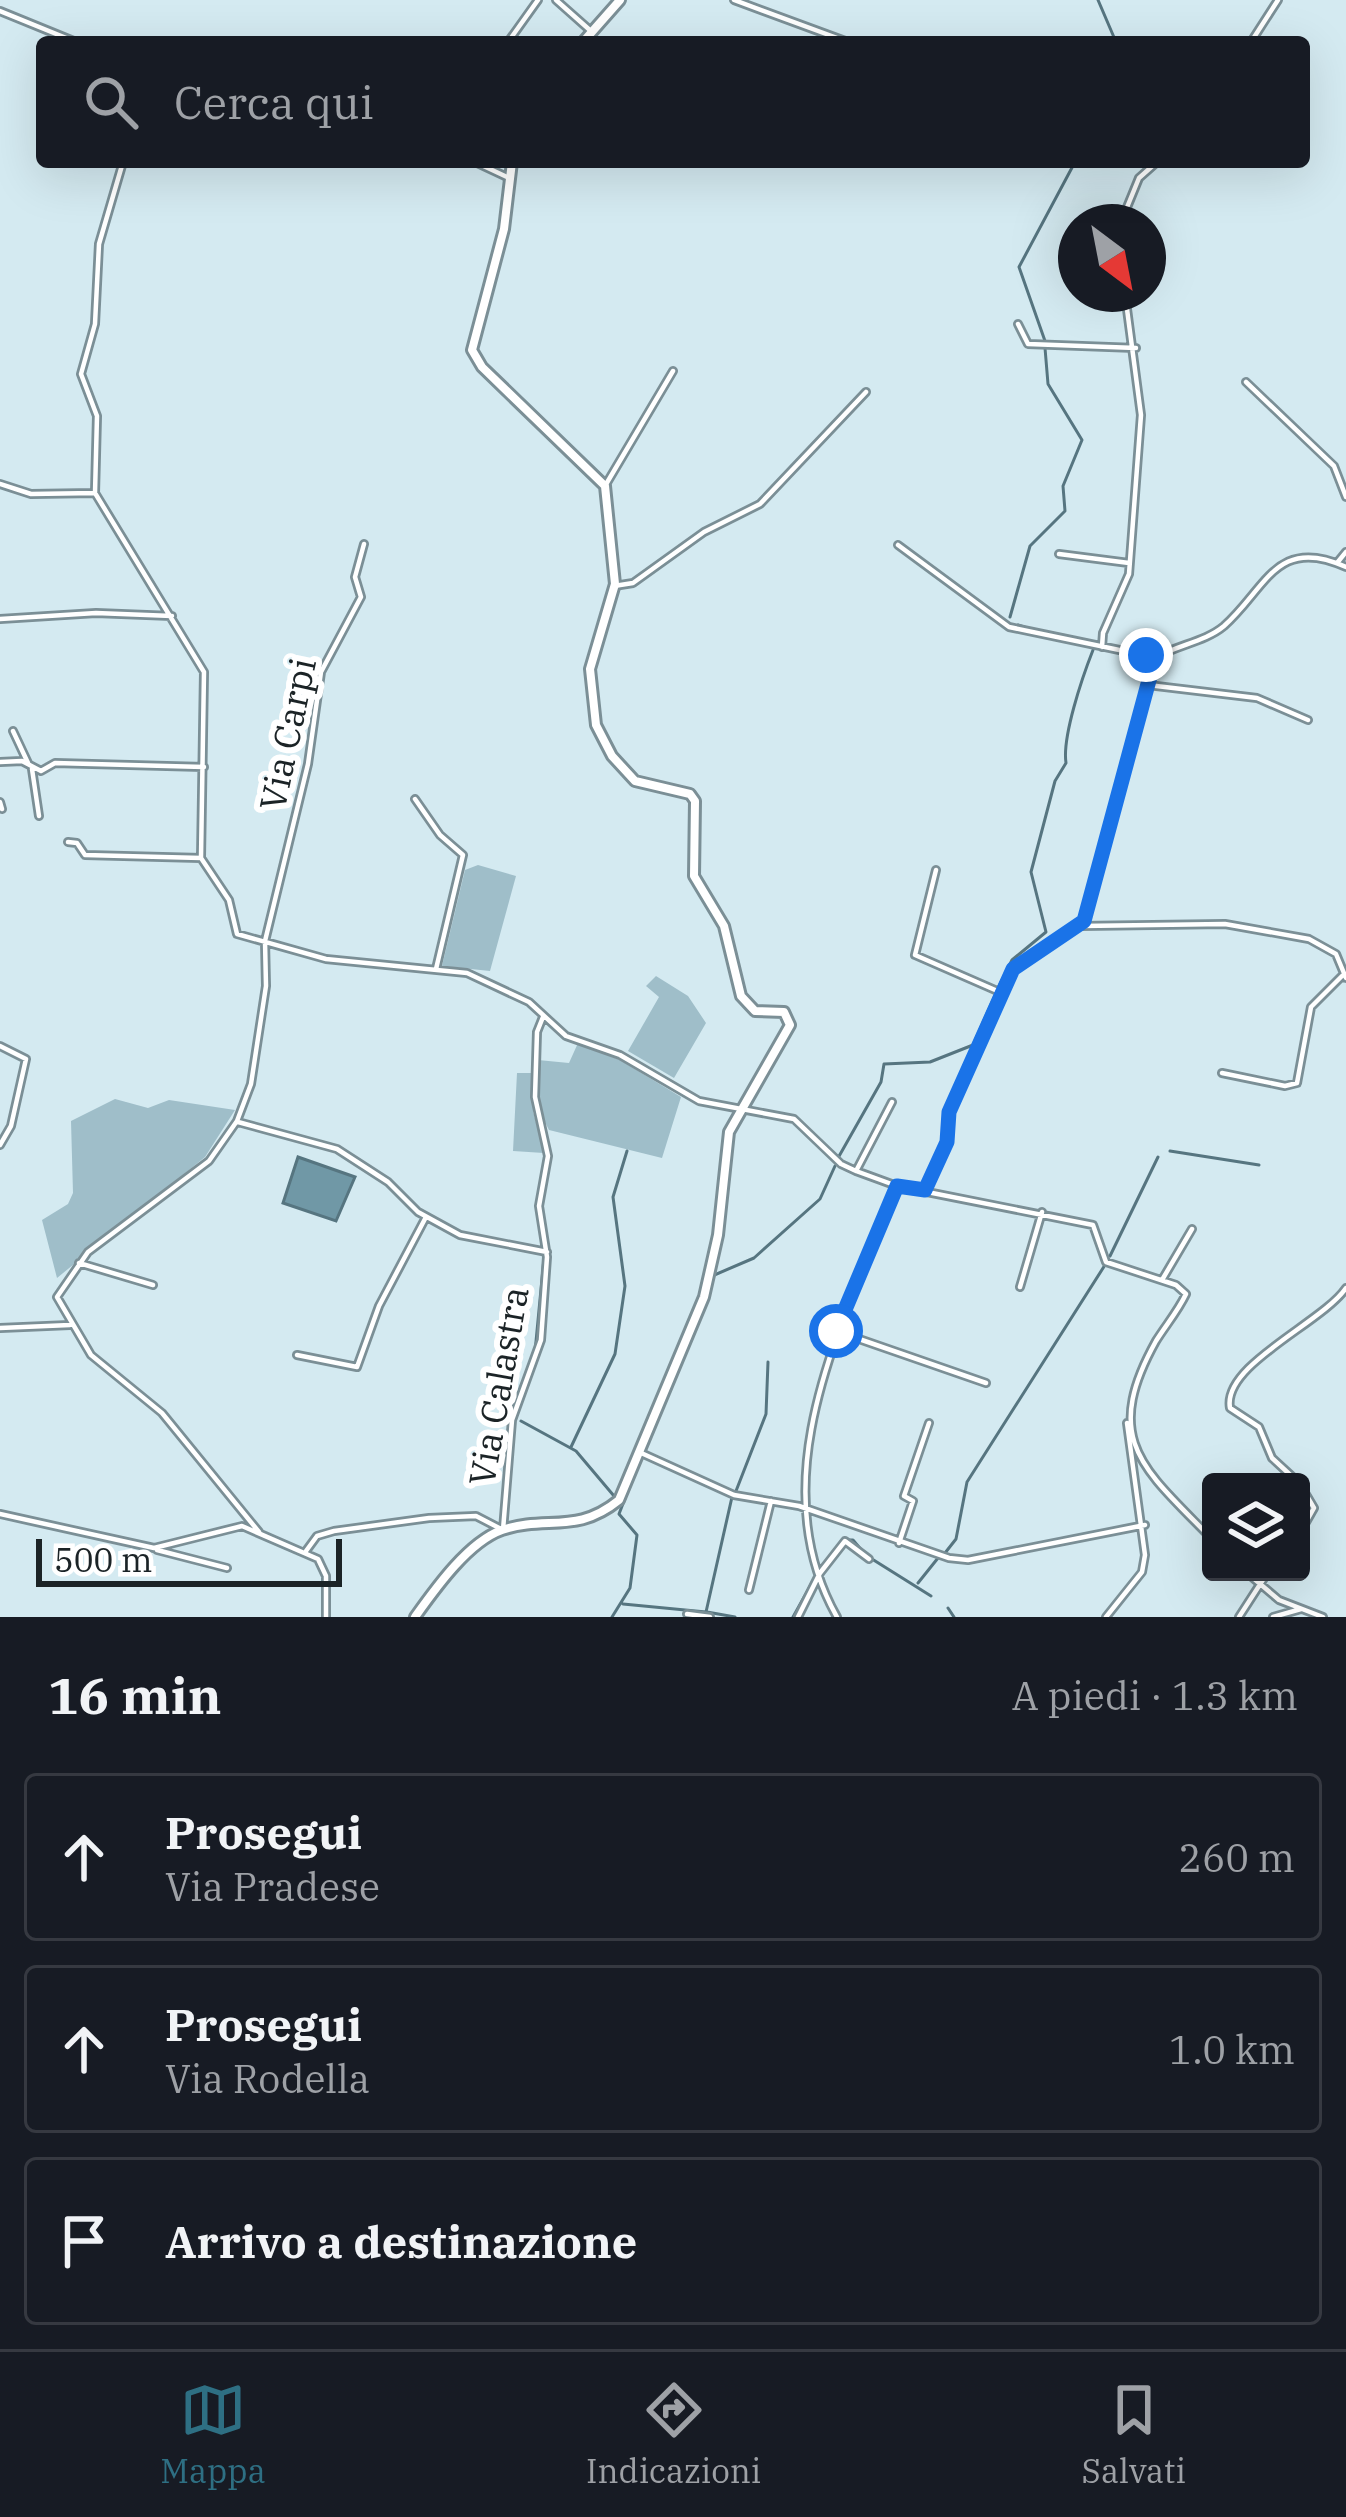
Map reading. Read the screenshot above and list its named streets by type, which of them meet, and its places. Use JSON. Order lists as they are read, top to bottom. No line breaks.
{"streets":{"street":["Via Carpi","Via Calastra"]},"crossings":[["Via Carpi","Via Calastra"]],"scale_bar":"500 m","north":"bottom right","page":{"search":"Cerca qui","scale":"500 m","heading":["16 min","A piedi · 1.3 km"],"list":[["Prosegui","Via Pradese","260 m"],["Prosegui","Via Rodella","1.0 km"],"Arrivo a destinazione"],"nav":["Mappa","Indicazioni","Salvati"]}}
